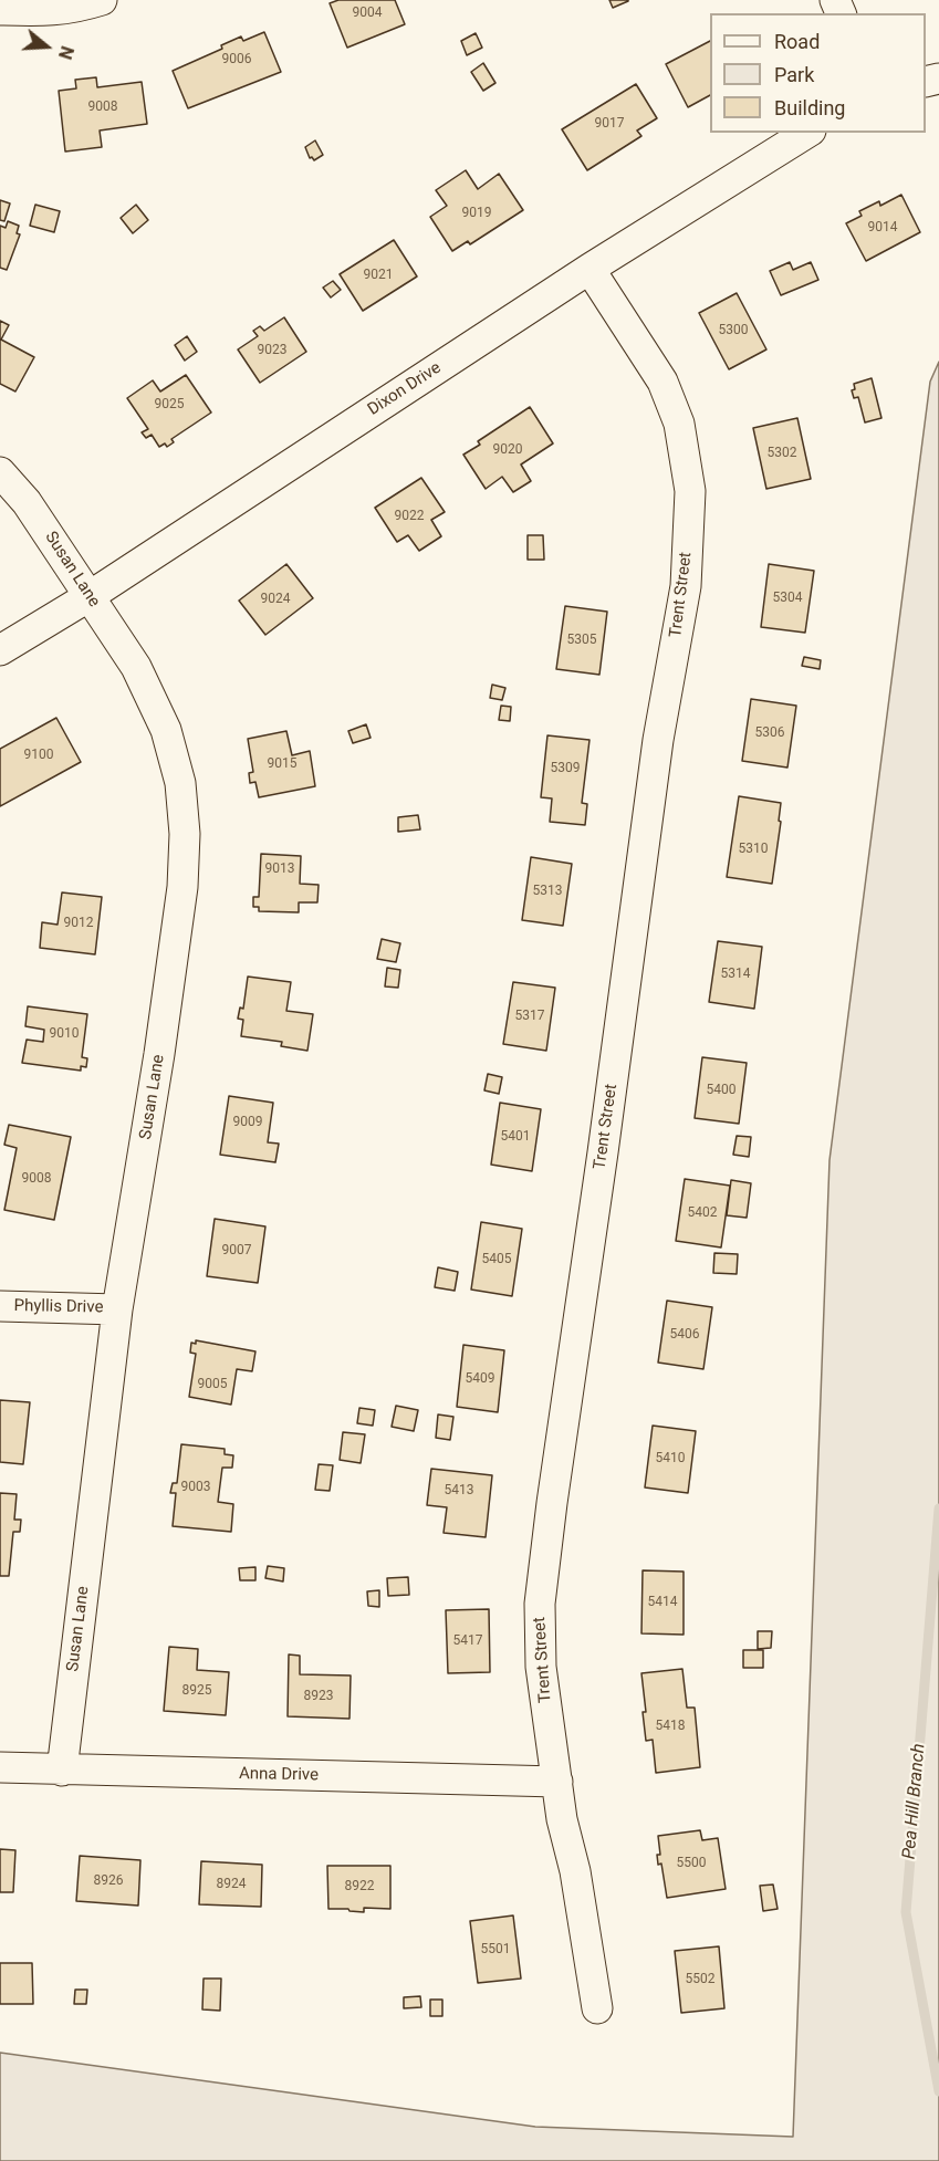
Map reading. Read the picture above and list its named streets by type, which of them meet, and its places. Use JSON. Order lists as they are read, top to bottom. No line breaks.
{"streets":{"street":["Dixon Drive","Susan Lane","Trent Street","Phyllis Drive","Anna Drive"]},"crossings":[["Dixon Drive","Susan Lane"],["Dixon Drive","Trent Street"],["Susan Lane","Phyllis Drive"],["Susan Lane","Anna Drive"],["Trent Street","Anna Drive"]],"water":["Pea Hill Branch"],"house_numbers":["9004","9006","9008","9017","9019","9014","9021","5300","9023","9025","9020","5302","9022","5304","9024","5305","5306","9100","9015","5309","5310","9013","5313","9012","5314","5317","9010","5400","9009","5401","9008","5402","9007","5405","5406","5409","9005","5410","9003","5413","5414","5417","8925","8923","5418","5500","8926","8924","8922","5501","5502"],"legend":["Road","Park","Building"],"north":"right"}
